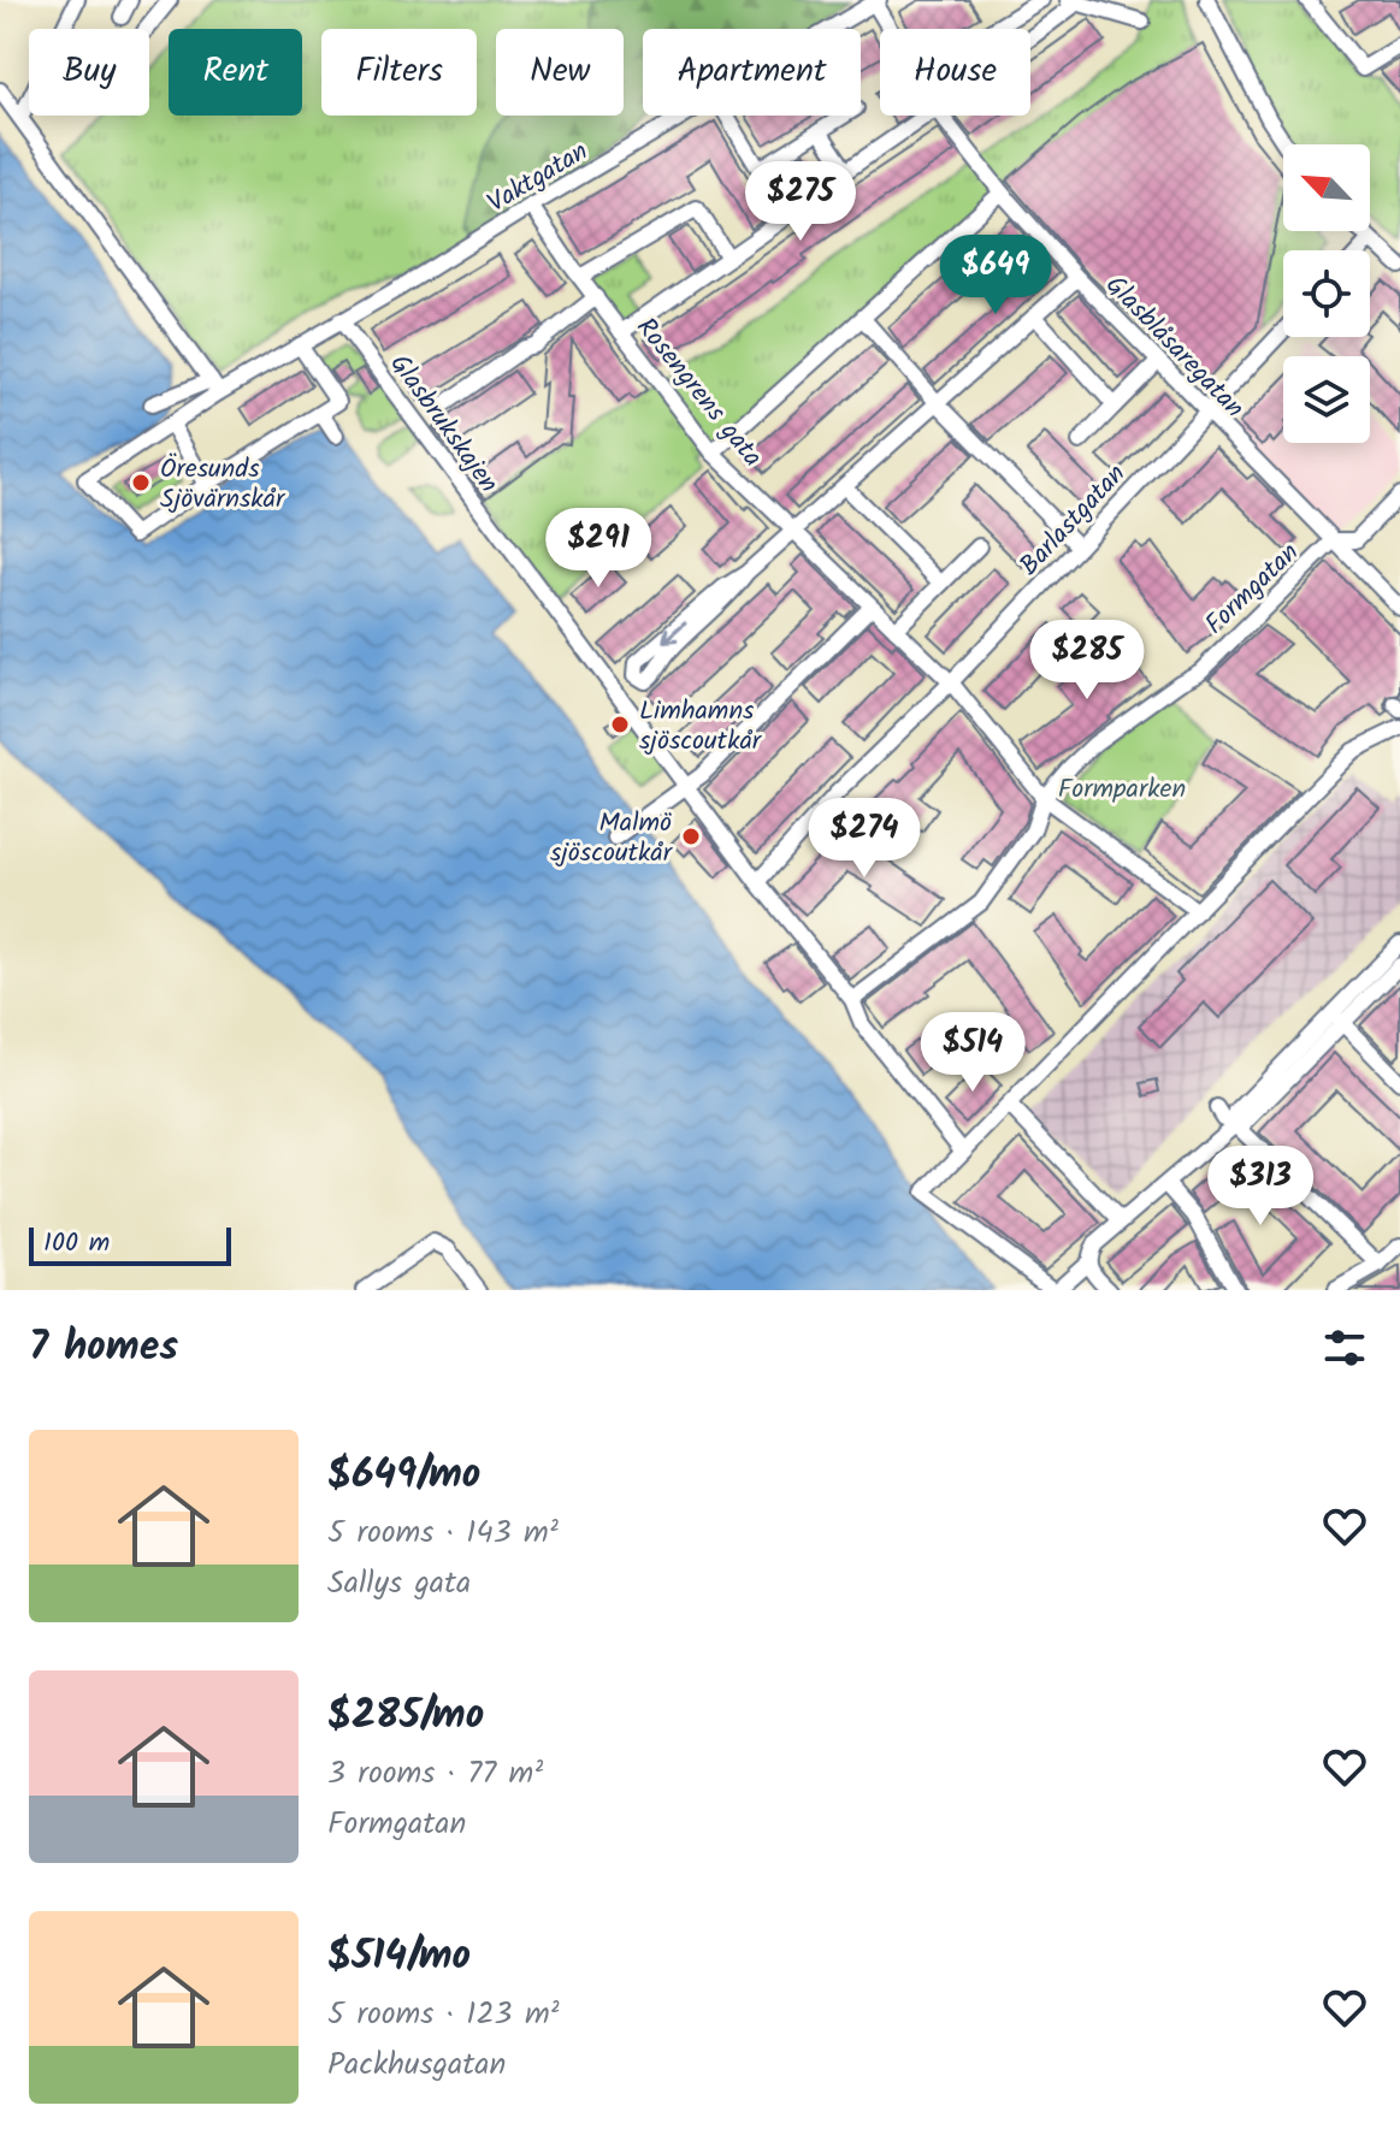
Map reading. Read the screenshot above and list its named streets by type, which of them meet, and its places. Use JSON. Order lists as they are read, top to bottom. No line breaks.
{"streets":{"street":["Vaktgatan","Glasblåsaregatan","Rosengrens gata","Glasbrukskajen","Barlastgatan","Formgatan"]},"crossings":[["Vaktgatan","Glasblåsaregatan"],["Vaktgatan","Rosengrens gata"],["Vaktgatan","Glasbrukskajen"],["Glasblåsaregatan","Barlastgatan"],["Glasblåsaregatan","Formgatan"],["Rosengrens gata","Barlastgatan"],["Rosengrens gata","Formgatan"],["Glasbrukskajen","Barlastgatan"],["Glasbrukskajen","Formgatan"]],"parks":["Formparken"],"places":["Öresunds Sjövärnskår","Limhamns sjöscoutkår","Malmö sjöscoutkår"],"scale_bar":"100 m","north":"top left","page":{"chip":["Buy","Rent","Filters","New","Apartment","House"],"price":["$275","$649","$291","$285","$274","$514","$313"],"scale":"100 m","heading":"7 homes","list":[{"name":"$649/mo","note":"5 rooms · 143 m² · Sallys gata"},{"name":"$285/mo","note":"3 rooms · 77 m² · Formgatan"},{"name":"$514/mo","note":"5 rooms · 123 m² · Packhusgatan"}]}}
